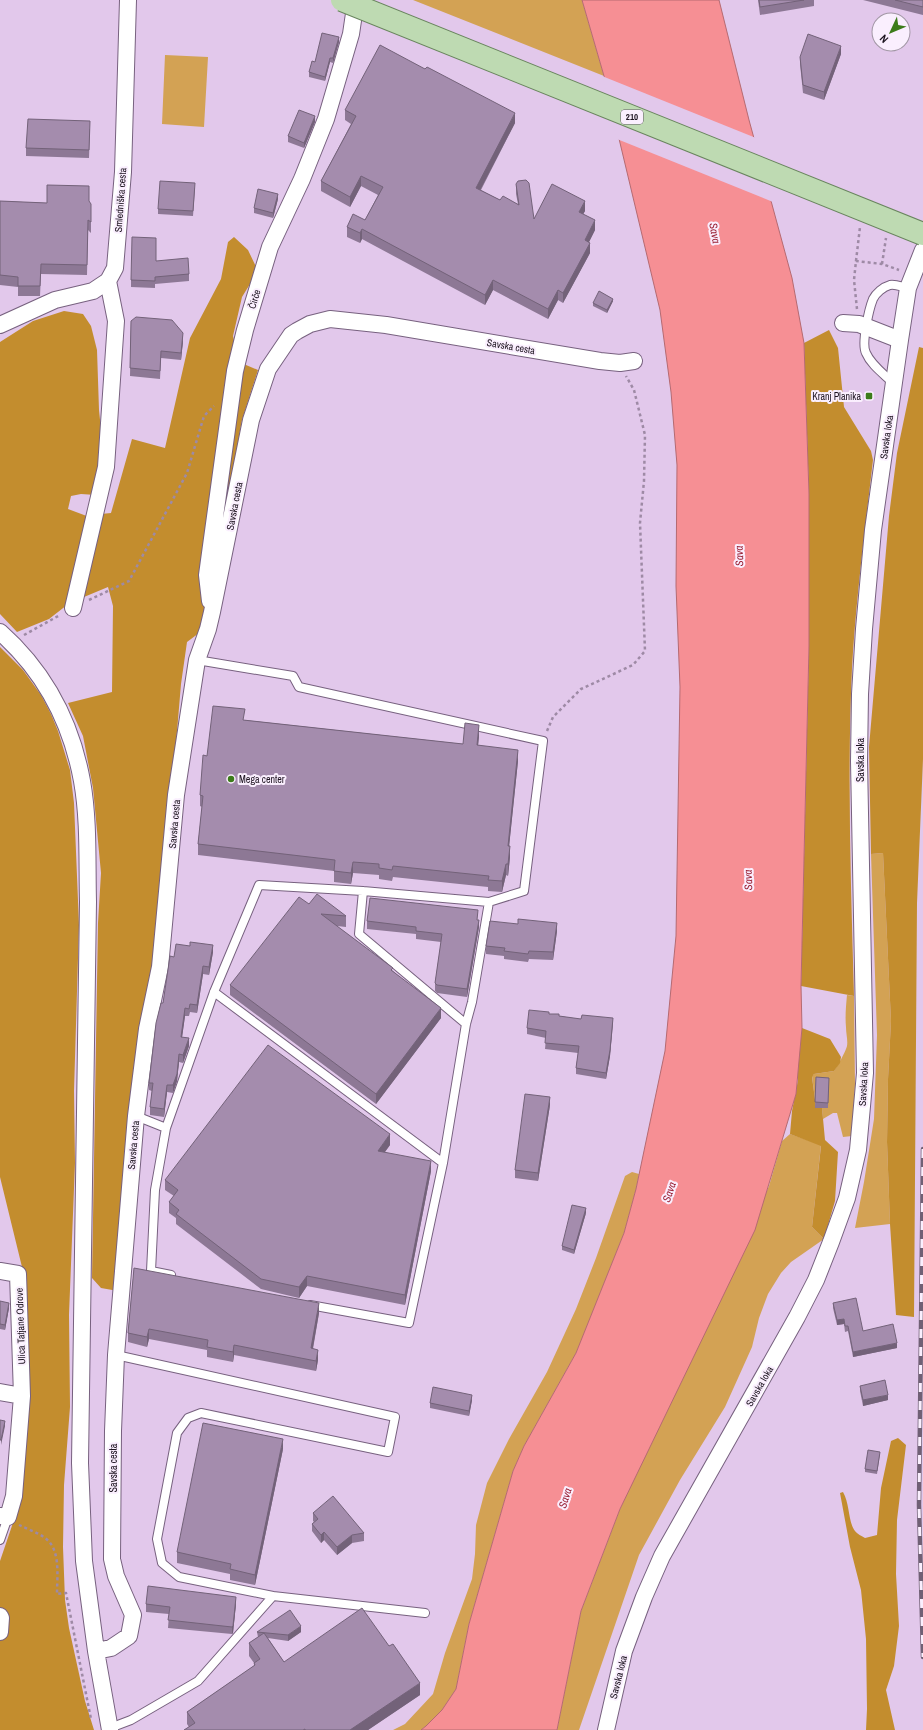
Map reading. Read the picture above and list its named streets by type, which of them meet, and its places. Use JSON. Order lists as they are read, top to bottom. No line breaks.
{"streets":{"main road":["210"],"street":["Smledniška cesta","Čirče","Savska cesta","Savska loka","Ulica Tatjane Odrove"]},"crossings":[["Čirče","Savska cesta"]],"water":["Sava"],"places":{"transit":["Kranj Planika"],"other":["Mega center"]},"north":"bottom left"}
